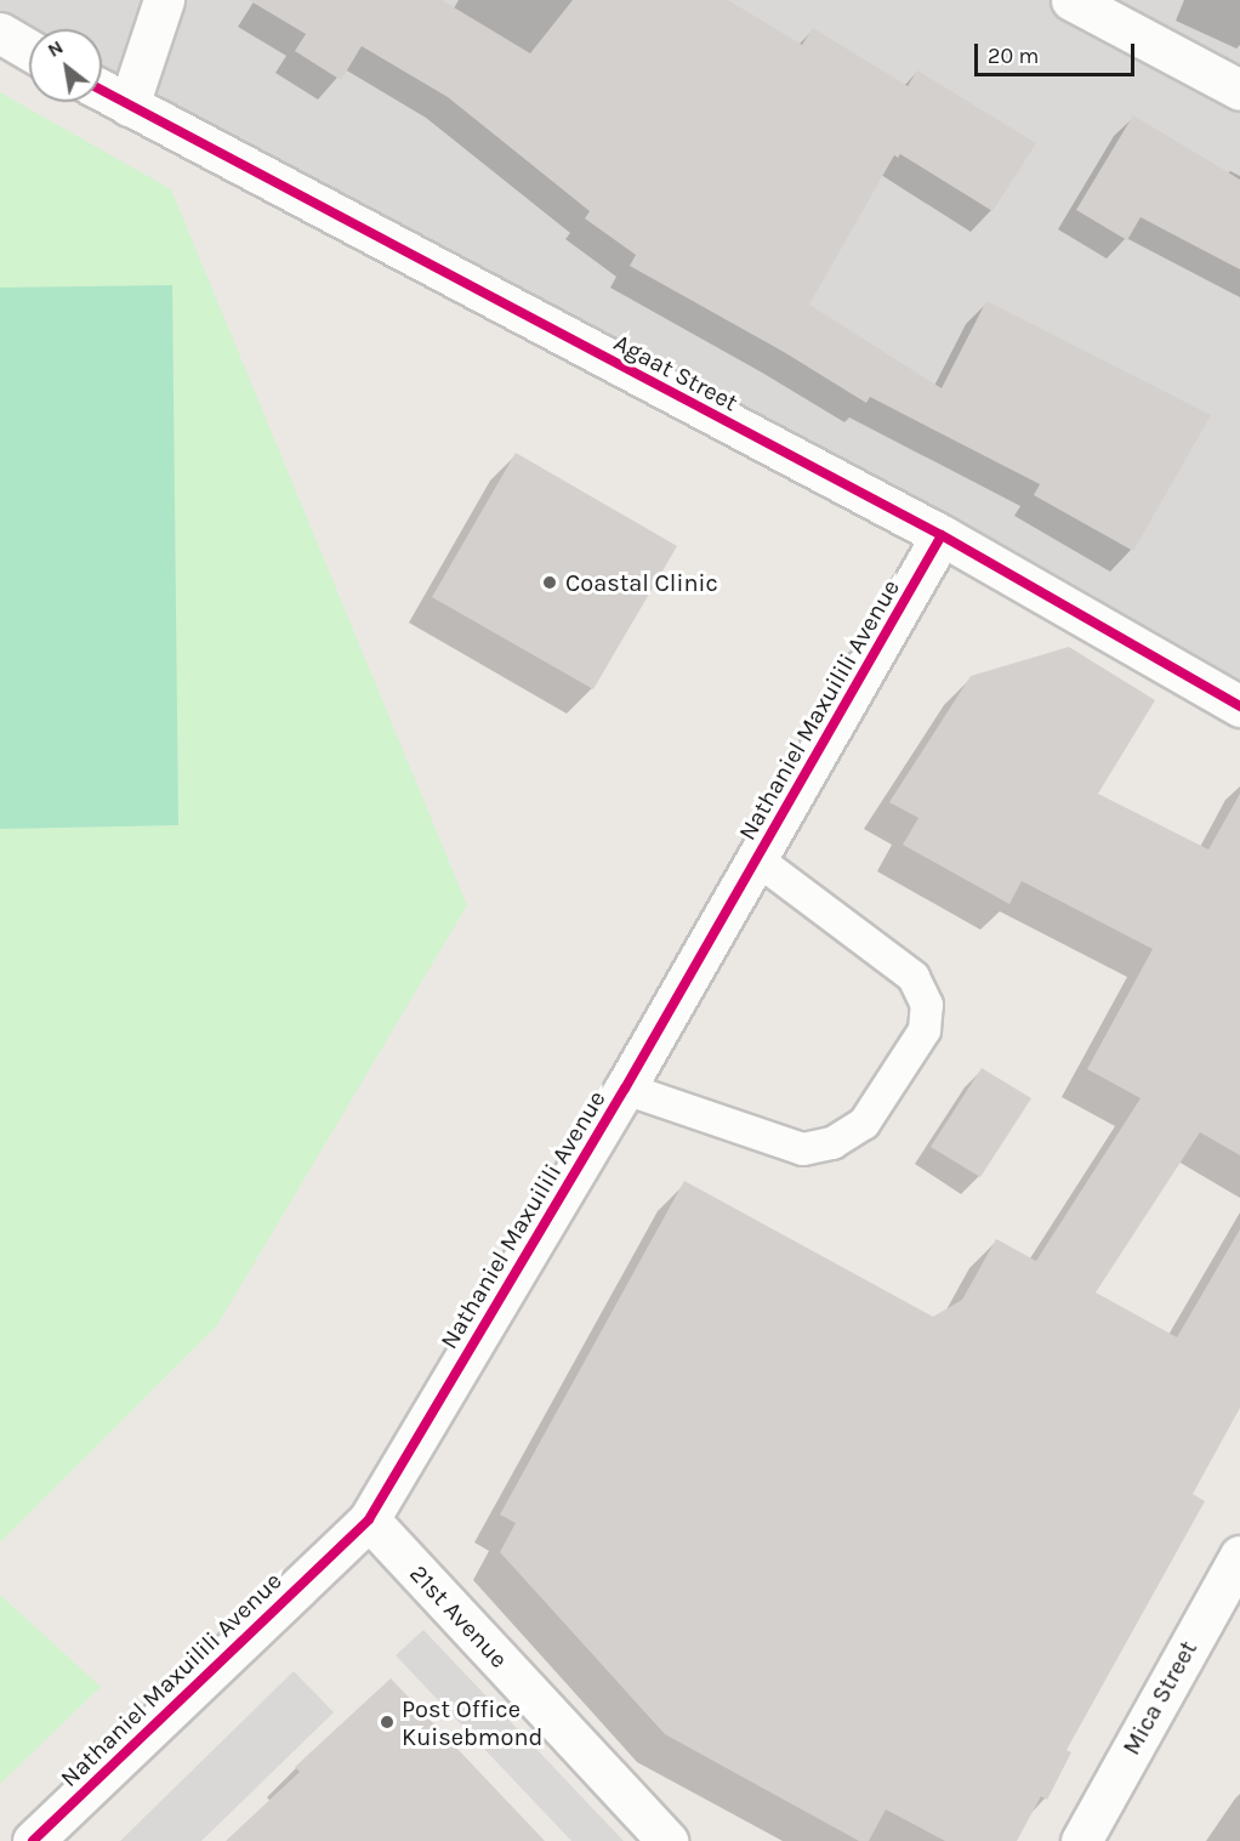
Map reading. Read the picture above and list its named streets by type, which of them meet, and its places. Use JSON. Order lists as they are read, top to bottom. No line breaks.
{"streets":{"street":["Agaat Street","Nathaniel Maxuilili Avenue","21st Avenue","Mica Street"]},"crossings":[["Agaat Street","Nathaniel Maxuilili Avenue"],["Nathaniel Maxuilili Avenue","21st Avenue"]],"places":["Coastal Clinic","Post Office Kuisebmond"],"scale_bar":"20 m","north":"top left"}
